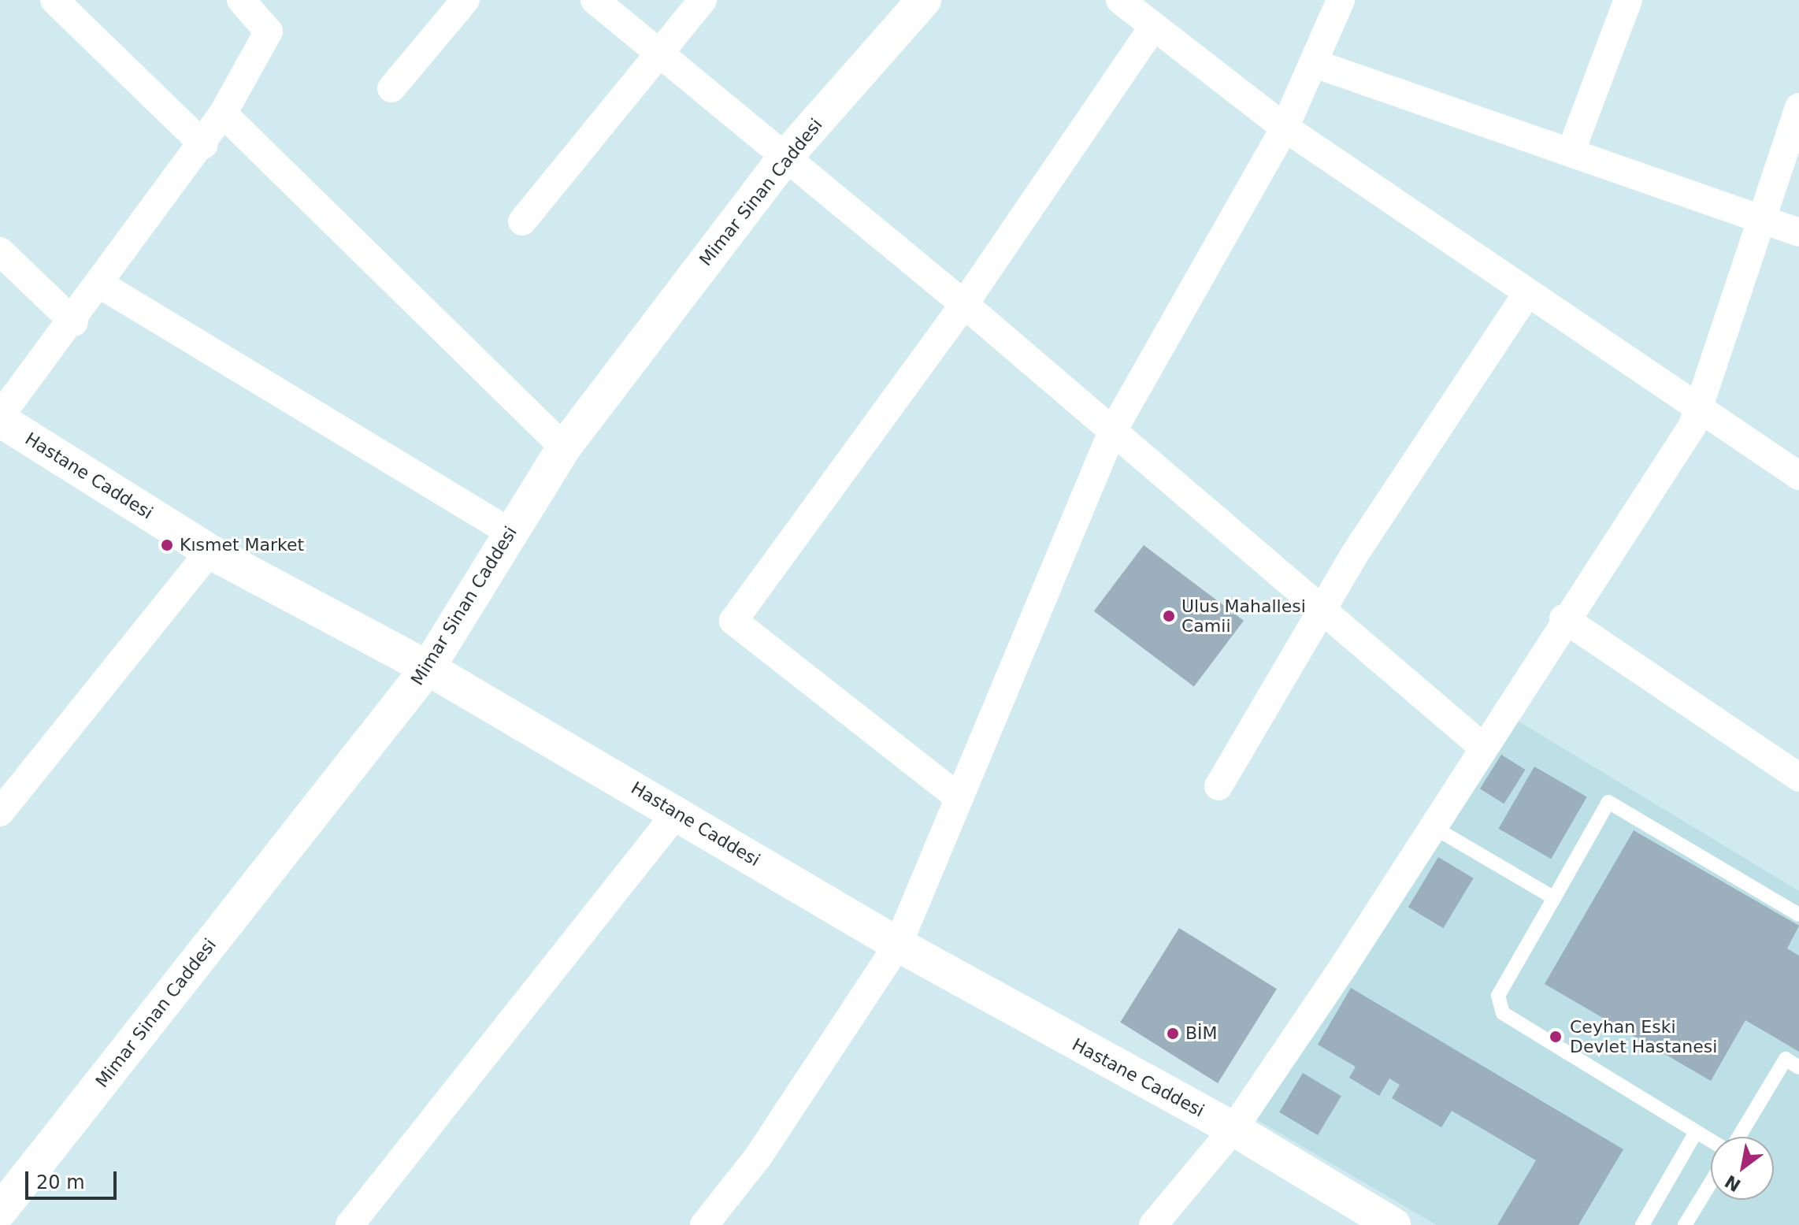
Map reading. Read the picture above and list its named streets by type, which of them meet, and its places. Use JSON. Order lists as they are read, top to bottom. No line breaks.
{"streets":{"street":["Mimar Sinan Caddesi","Hastane Caddesi"]},"crossings":[["Mimar Sinan Caddesi","Hastane Caddesi"]],"places":["Kısmet Market","Ulus Mahallesi Camii","BİM","Ceyhan Eski Devlet Hastanesi"],"scale_bar":"20 m","north":"bottom left"}
